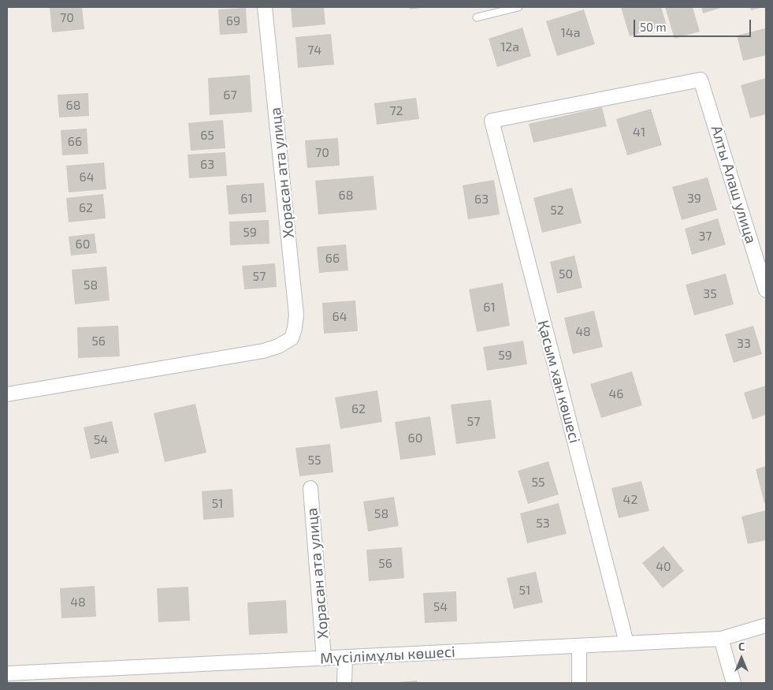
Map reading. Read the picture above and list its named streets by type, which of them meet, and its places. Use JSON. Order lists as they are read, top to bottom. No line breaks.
{"streets":{"street":["Хорасан ата улица","Алты Алаш улица","Қасым хан көшесі","Мүсілімұлы көшесі"]},"crossings":[["Хорасан ата улица","Мүсілімұлы көшесі"],["Алты Алаш улица","Қасым хан көшесі"],["Қасым хан көшесі","Мүсілімұлы көшесі"]],"house_numbers":["70","69","14а","12а","74","67","68","72","41","65","66","70","63","64","68","61","39","63","62","52","59","37","60","66","50","57","58","35","61","64","48","56","33","59","46","62","57","60","54","55","55","42","51","58","53","56","40","51","48","54"],"scale_bar":"50 m","north":"top"}
